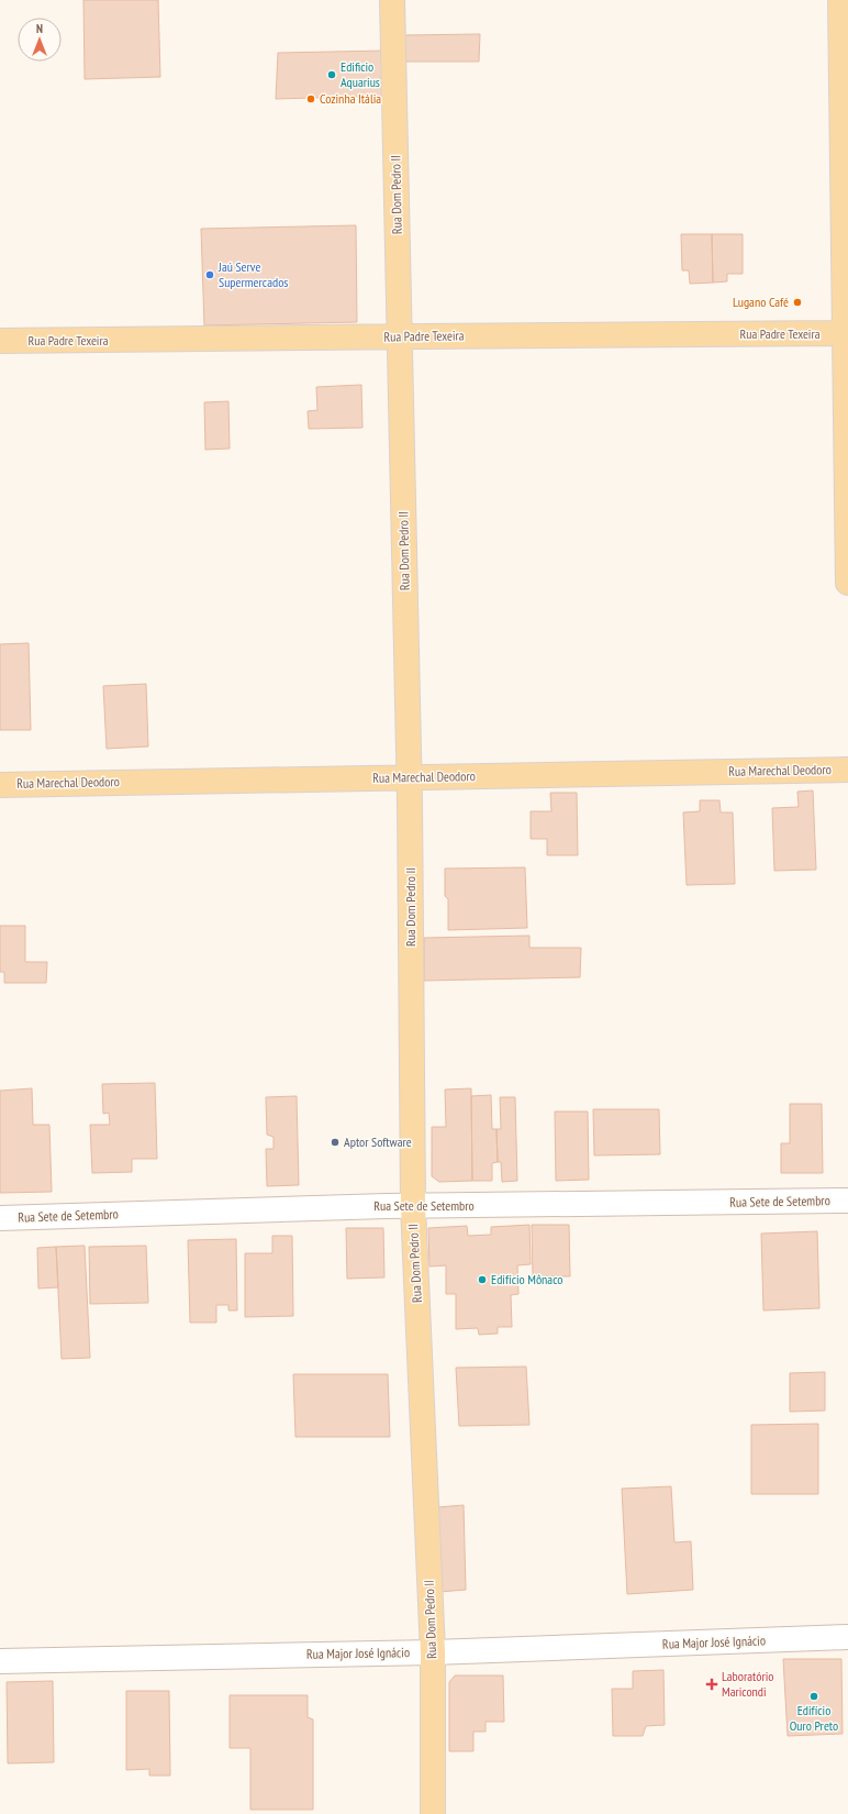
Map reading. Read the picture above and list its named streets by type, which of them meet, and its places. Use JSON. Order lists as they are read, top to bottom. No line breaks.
{"streets":{"main road":["Rua Dom Pedro II","Rua Padre Texeira","Rua Marechal Deodoro"],"street":["Rua Sete de Setembro","Rua Major José Ignácio"]},"crossings":[["Rua Dom Pedro II","Rua Padre Texeira"],["Rua Dom Pedro II","Rua Marechal Deodoro"],["Rua Dom Pedro II","Rua Sete de Setembro"],["Rua Dom Pedro II","Rua Major José Ignácio"]],"places":{"other":["Edificio Aquarius","Cozinha Itália","Jaú Serve Supermercados","Lugano Café","Aptor Software","Edifício Mônaco","Edifício Ouro Preto"],"health":["Laboratório Maricondi"]},"north":"top"}
